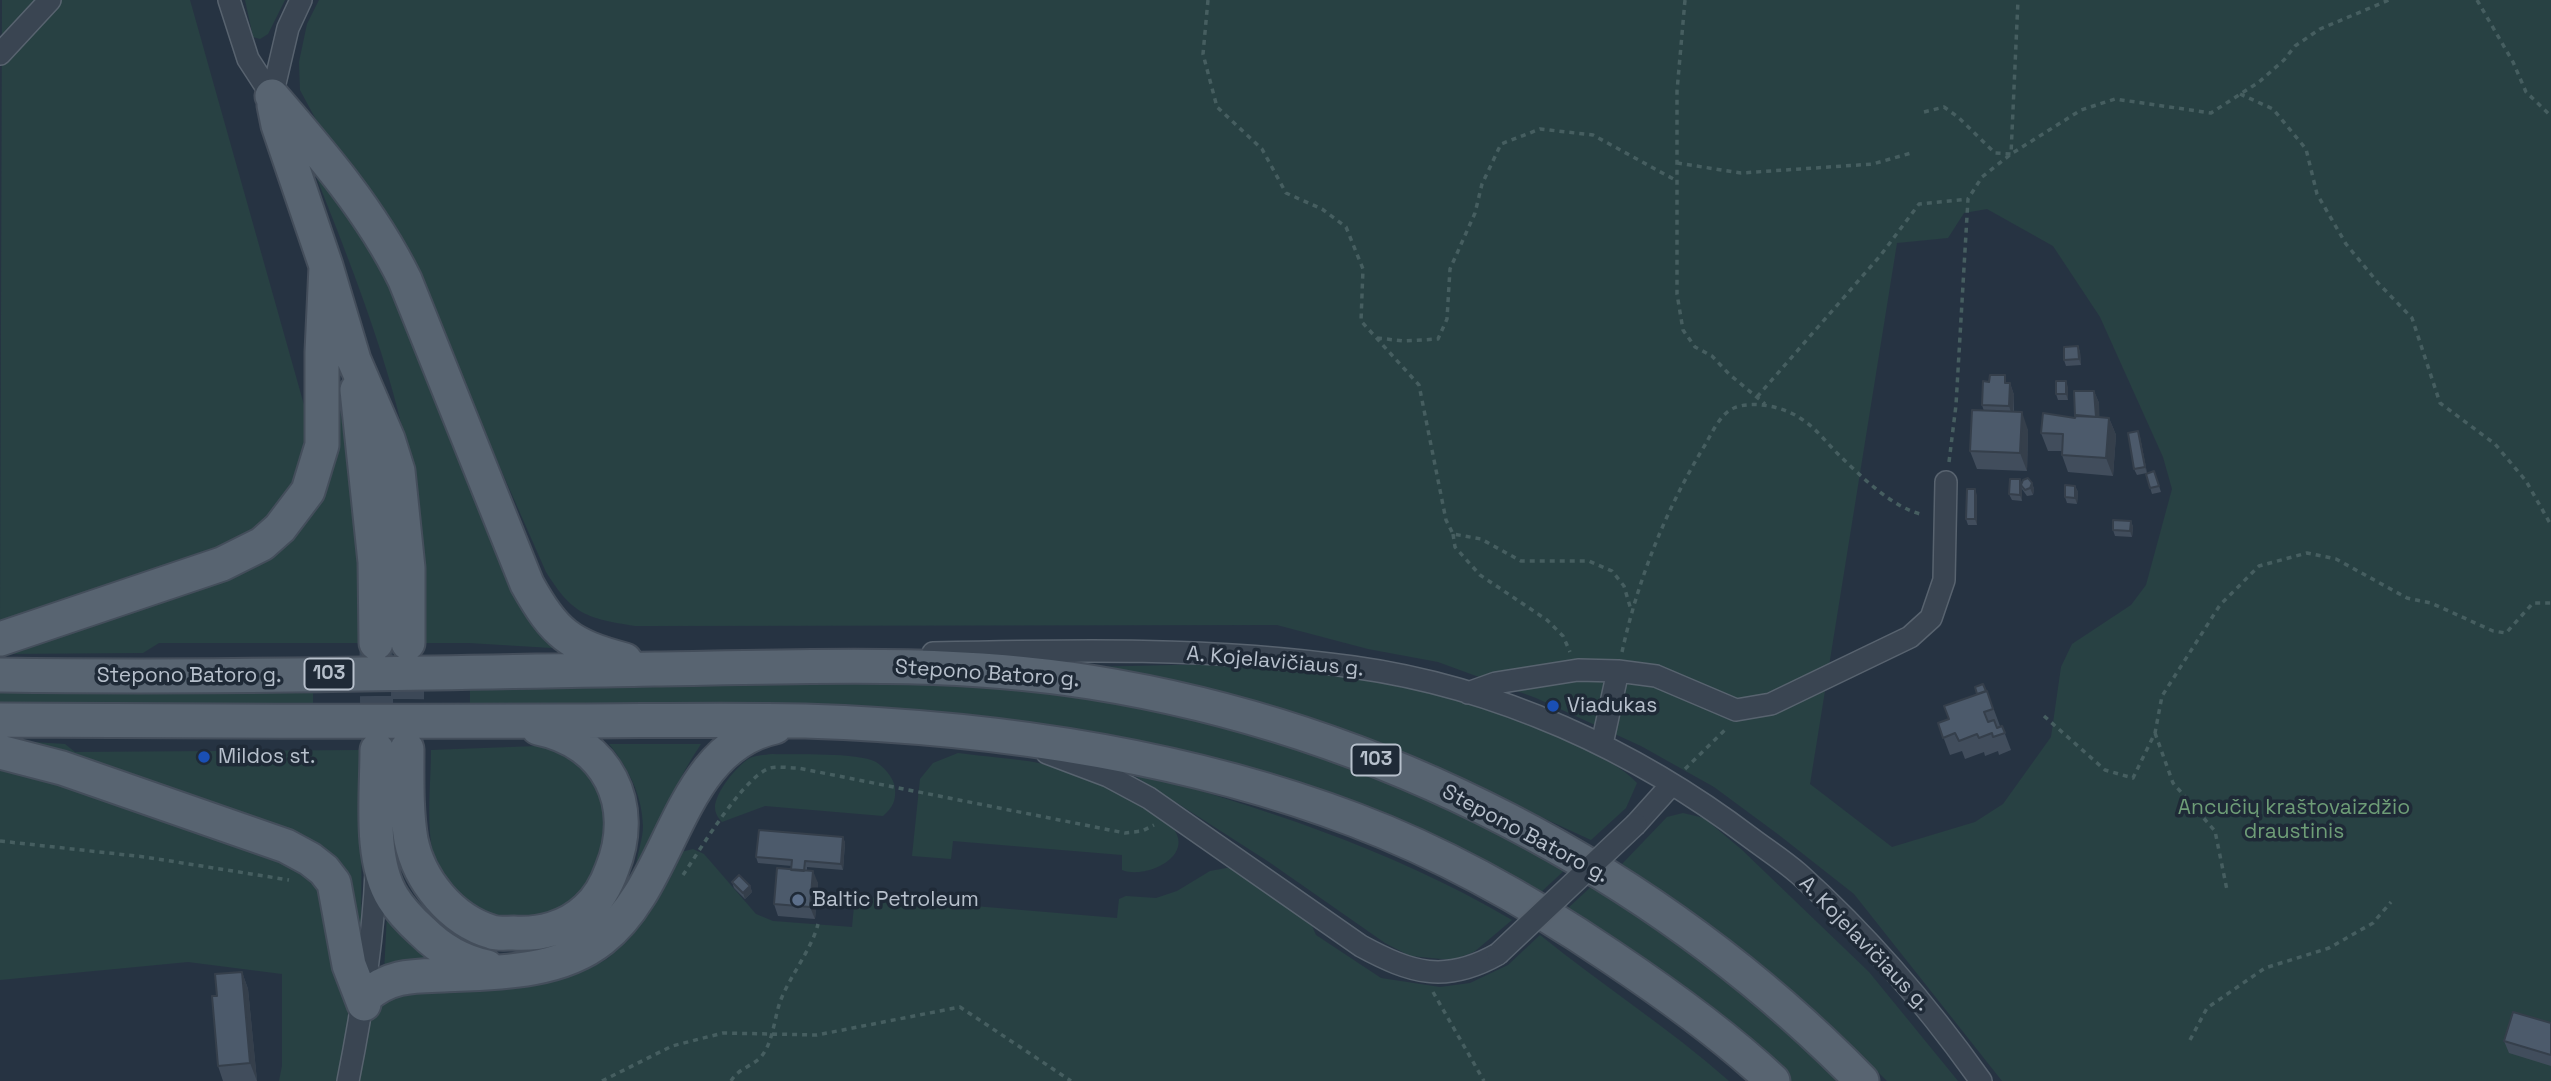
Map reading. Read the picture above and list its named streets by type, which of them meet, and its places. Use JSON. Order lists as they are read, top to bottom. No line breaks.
{"streets":{"main road":["103","Stepono Batoro g."],"street":["A. Kojelavičiaus g."]},"crossings":[["A. Kojelavičiaus g.","Stepono Batoro g."]],"parks":["Ancučių kraštovaizdžio draustinis"],"places":["Viadukas","Mildos st.","Baltic Petroleum"]}
